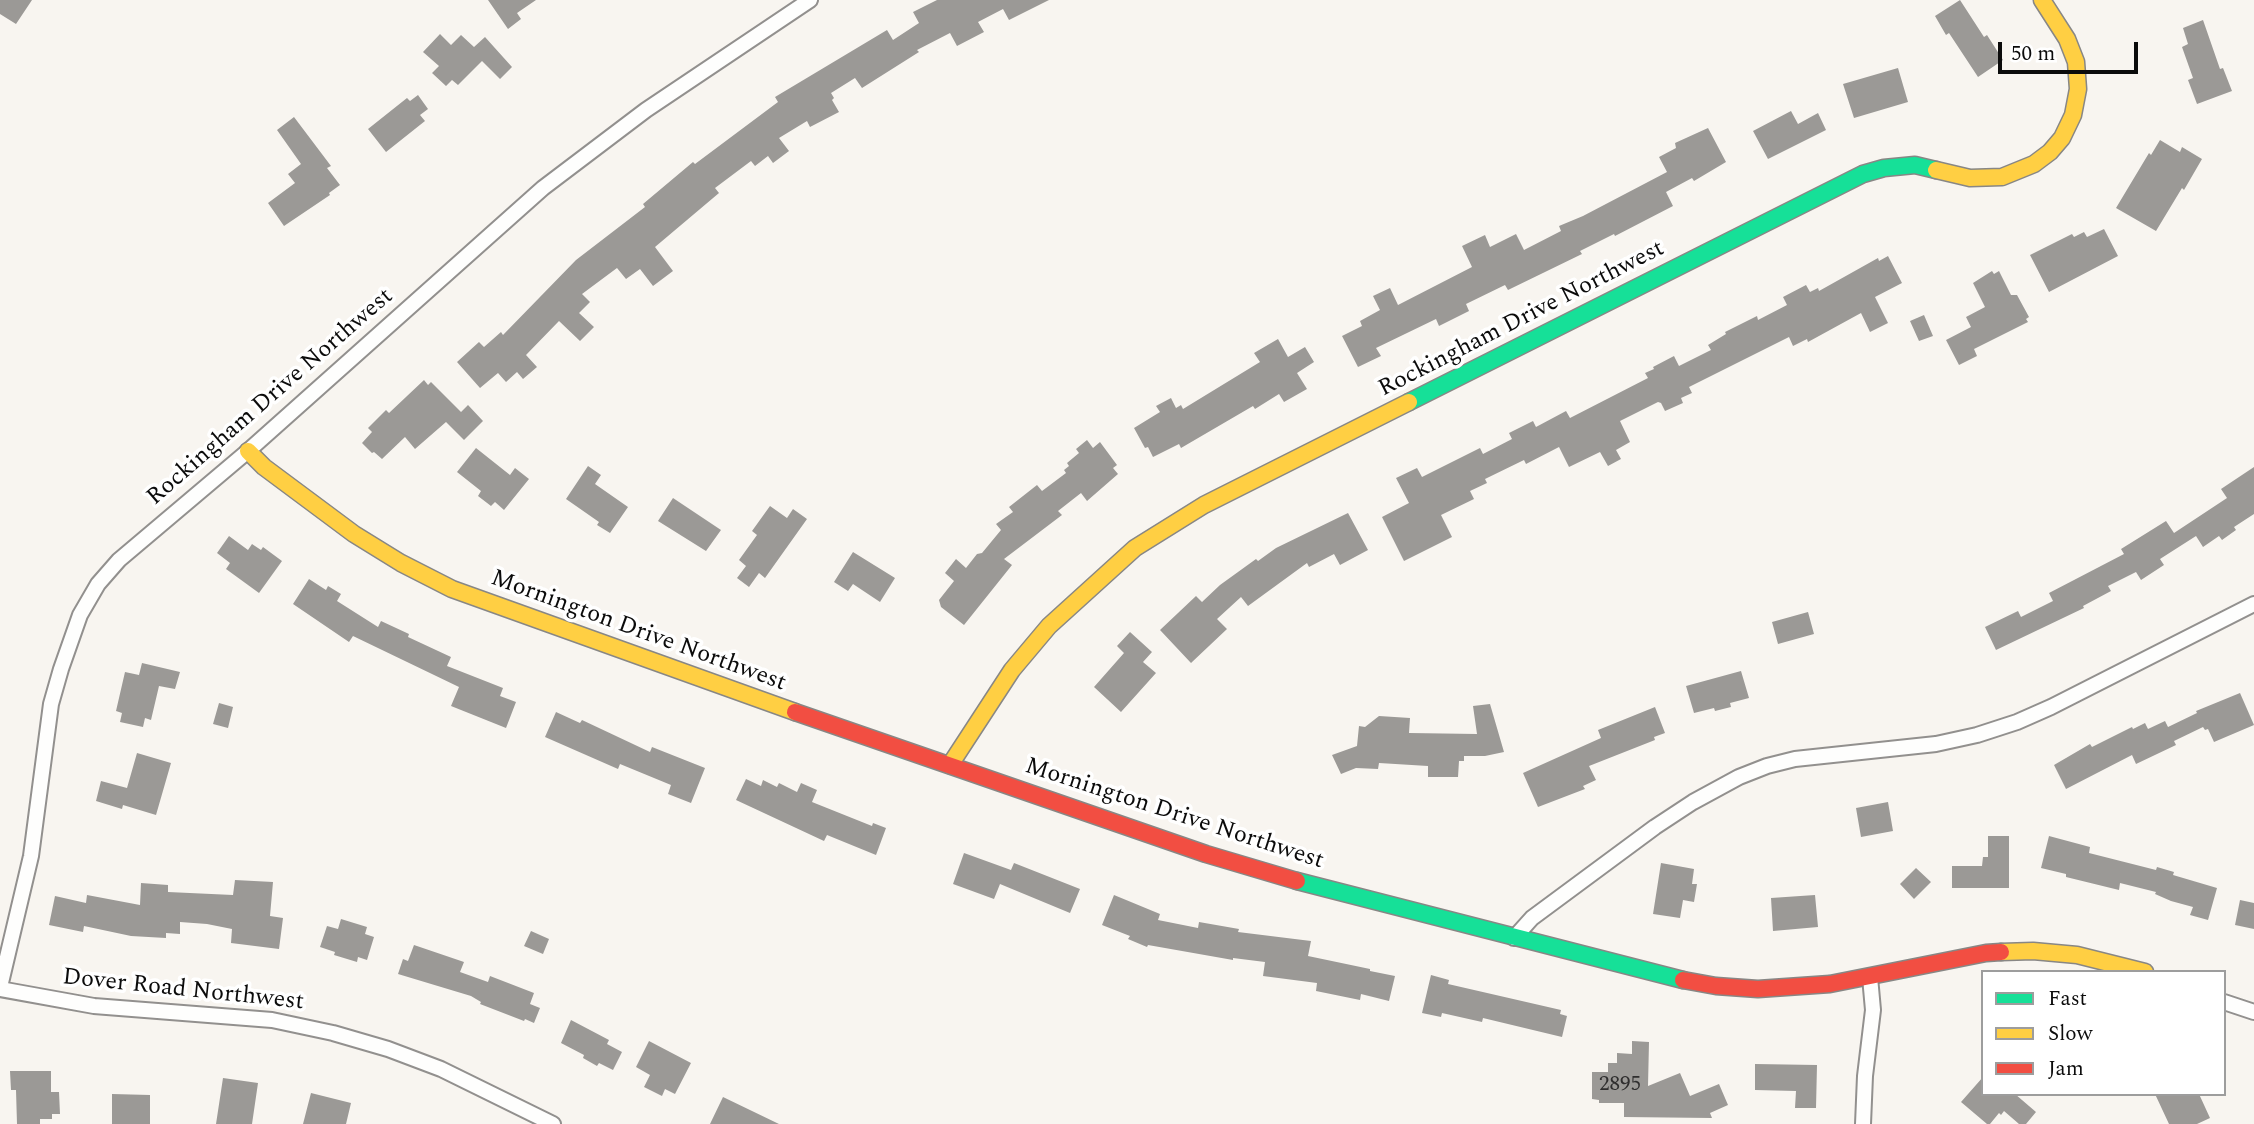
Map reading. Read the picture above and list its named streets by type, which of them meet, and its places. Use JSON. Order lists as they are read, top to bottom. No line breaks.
{"streets":{"street":["Rockingham Drive Northwest","Mornington Drive Northwest","Dover Road Northwest"]},"crossings":[["Rockingham Drive Northwest","Mornington Drive Northwest"],["Rockingham Drive Northwest","Dover Road Northwest"]],"house_numbers":["2895"],"legend":["Fast","Slow","Jam"],"scale_bar":"50 m"}
